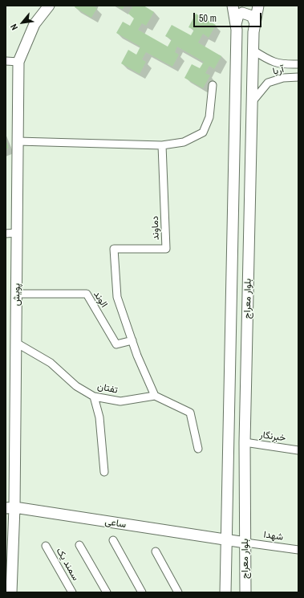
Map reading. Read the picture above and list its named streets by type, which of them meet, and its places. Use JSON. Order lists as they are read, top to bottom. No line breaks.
{"streets":{"street":["آریا","دماوند","پویش","بلوار معراج","الوند","تفتان","خبرنگار","ساعی","شهدا","سمند یک"]},"crossings":[["آریا","بلوار معراج"],["دماوند","الوند"],["دماوند","تفتان"],["پویش","الوند"],["پویش","تفتان"],["پویش","ساعی"],["بلوار معراج","خبرنگار"],["بلوار معراج","ساعی"],["بلوار معراج","شهدا"],["ساعی","شهدا"]],"scale_bar":"50 m","north":"bottom left"}
